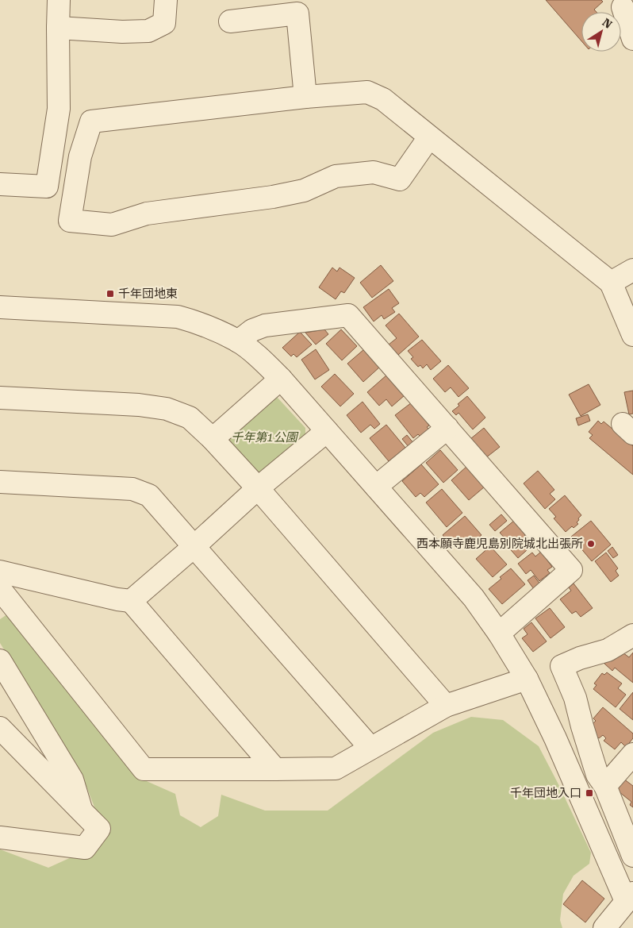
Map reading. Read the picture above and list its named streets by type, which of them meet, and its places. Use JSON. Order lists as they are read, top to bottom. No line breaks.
{"parks":["千年第1公園"],"places":{"transit":["千年団地東","千年団地入口"],"other":["西本願寺鹿児島別院城北出張所"]},"north":"top right"}
